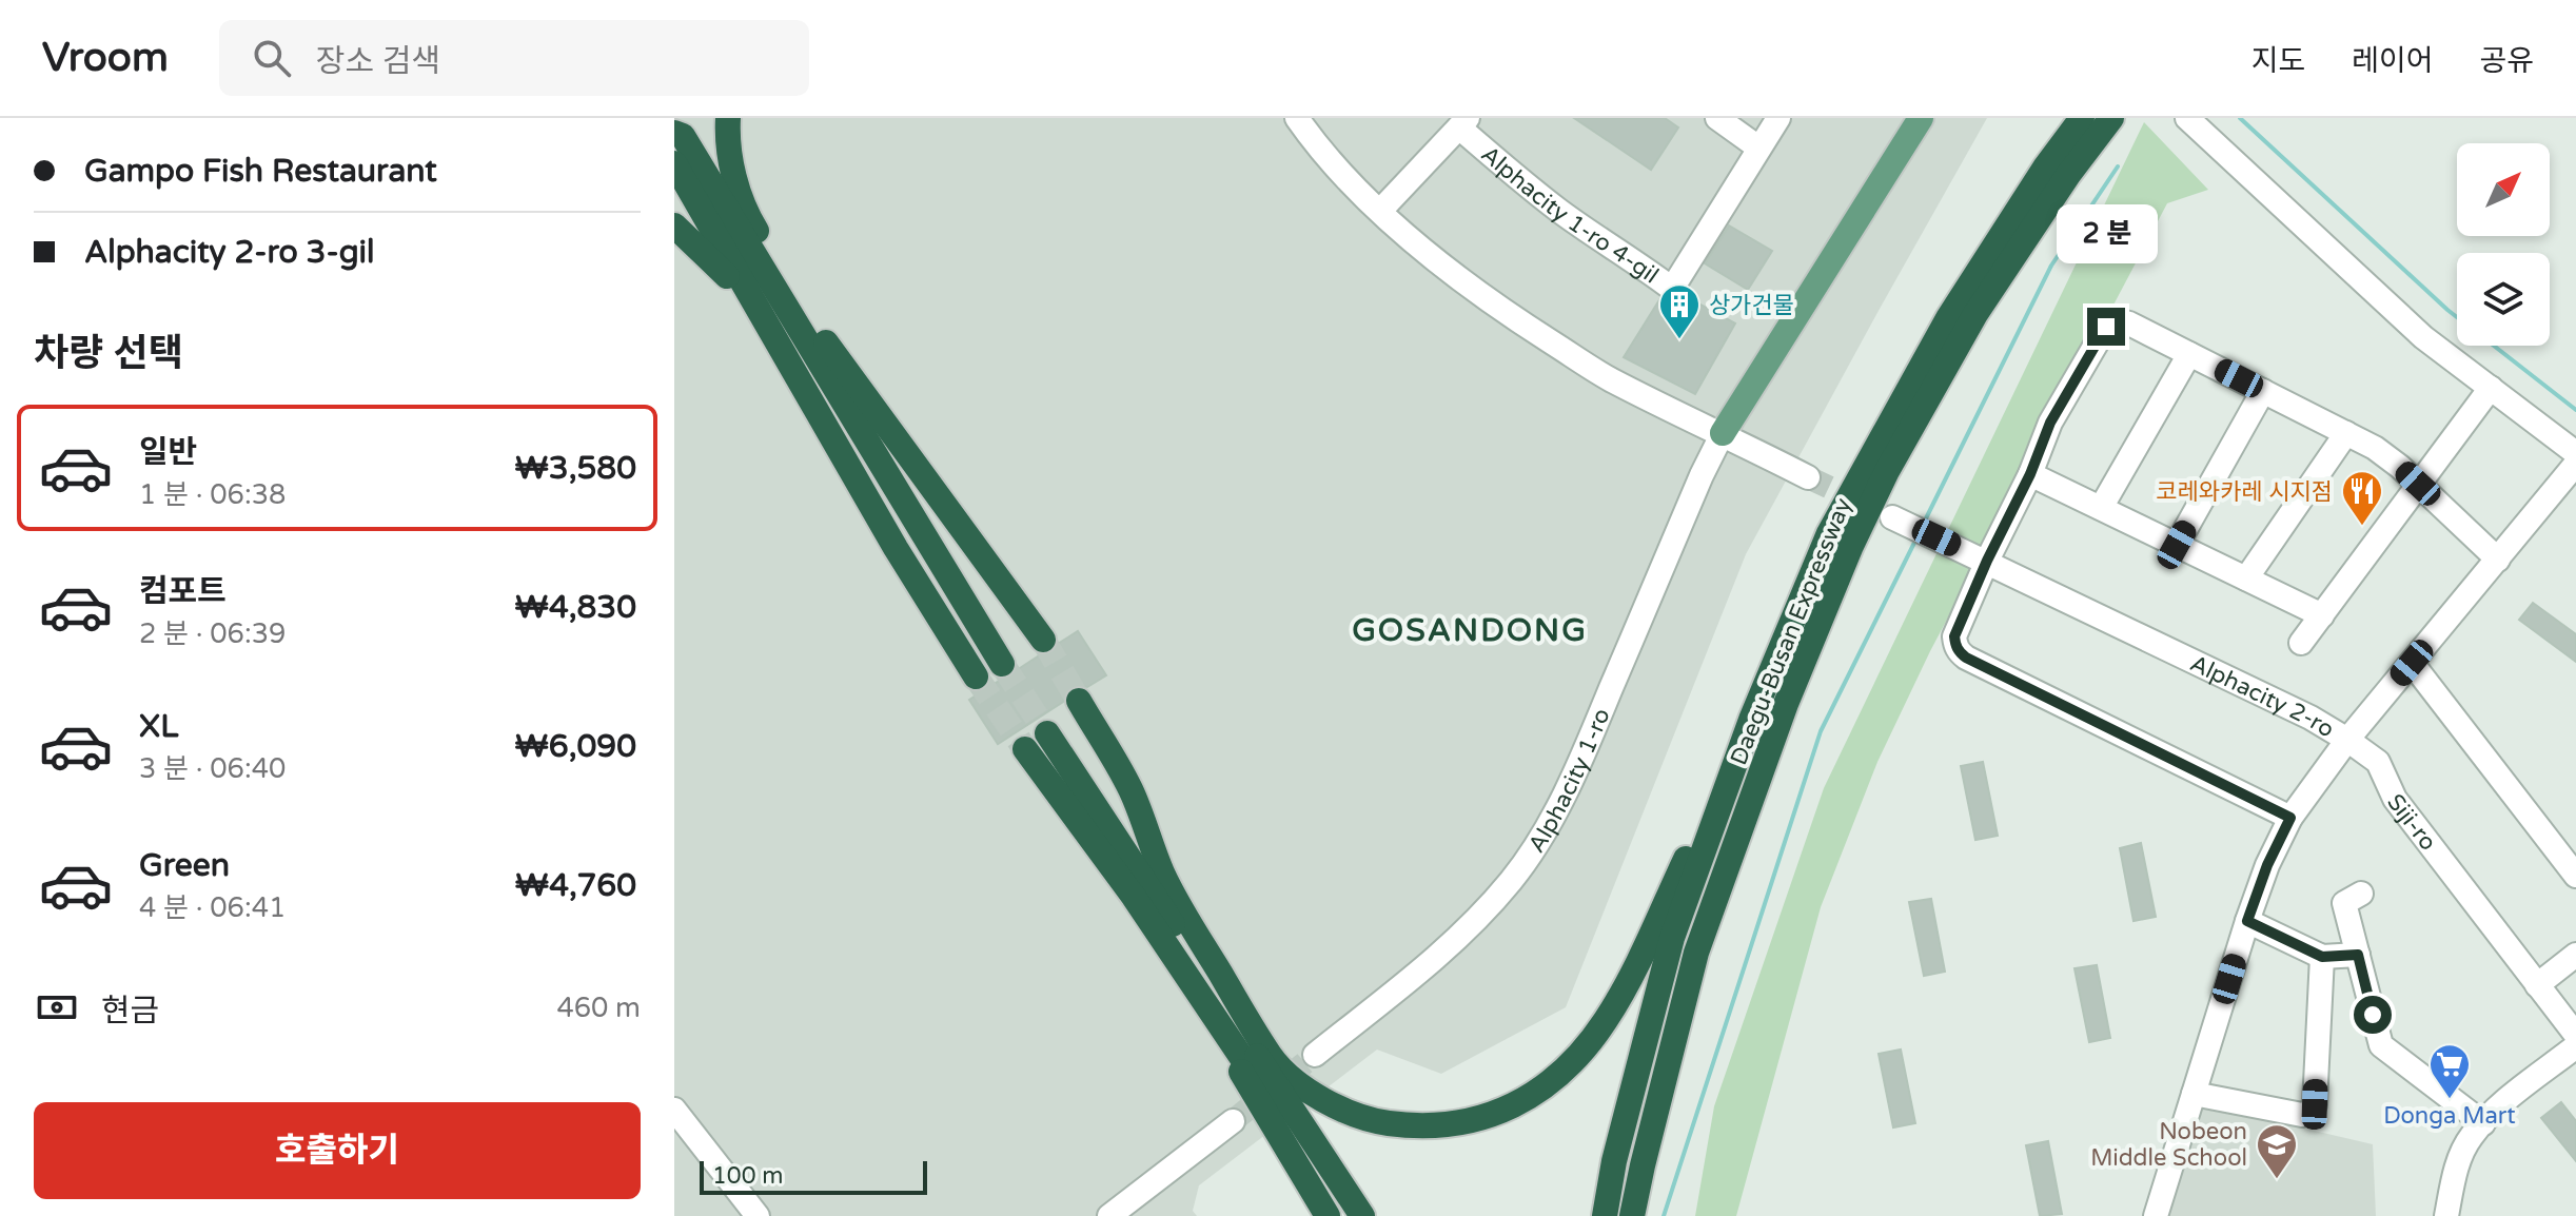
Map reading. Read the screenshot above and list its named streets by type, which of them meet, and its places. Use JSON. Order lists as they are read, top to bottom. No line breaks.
{"streets":{"highway":["Daegu-Busan Expressway"],"main road":["Alphacity 1-ro"],"street":["Alphacity 1-ro 4-gil","Alphacity 2-ro","Siji-ro"]},"crossings":[["Alphacity 2-ro","Siji-ro"]],"districts":["GOSANDONG"],"places":{"building":["상가건물"],"restaurant":["코레와카레 시지점"],"supermarket":["Donga Mart"],"school or university":["Nobeon Middle School"]},"scale_bar":"100 m","north":"top right","page":{"header":"Vroom","search":"장소 검색","nav":["지도","레이어","공유"],"banner":["Gampo Fish Restaurant","Alphacity 2-ro 3-gil"],"bubble":"2 분","heading":"차량 선택","list":[{"name":"일반","note":"1 분 · 06:38","value":"₩3,580"},{"name":"컴포트","note":"2 분 · 06:39","value":"₩4,830"},{"name":"XL","note":"3 분 · 06:40","value":"₩6,090"},{"name":"Green","note":"4 분 · 06:41","value":"₩4,760"}],"pay":["현금","460 m"],"buttons":"호출하기","scale":"100 m"}}
